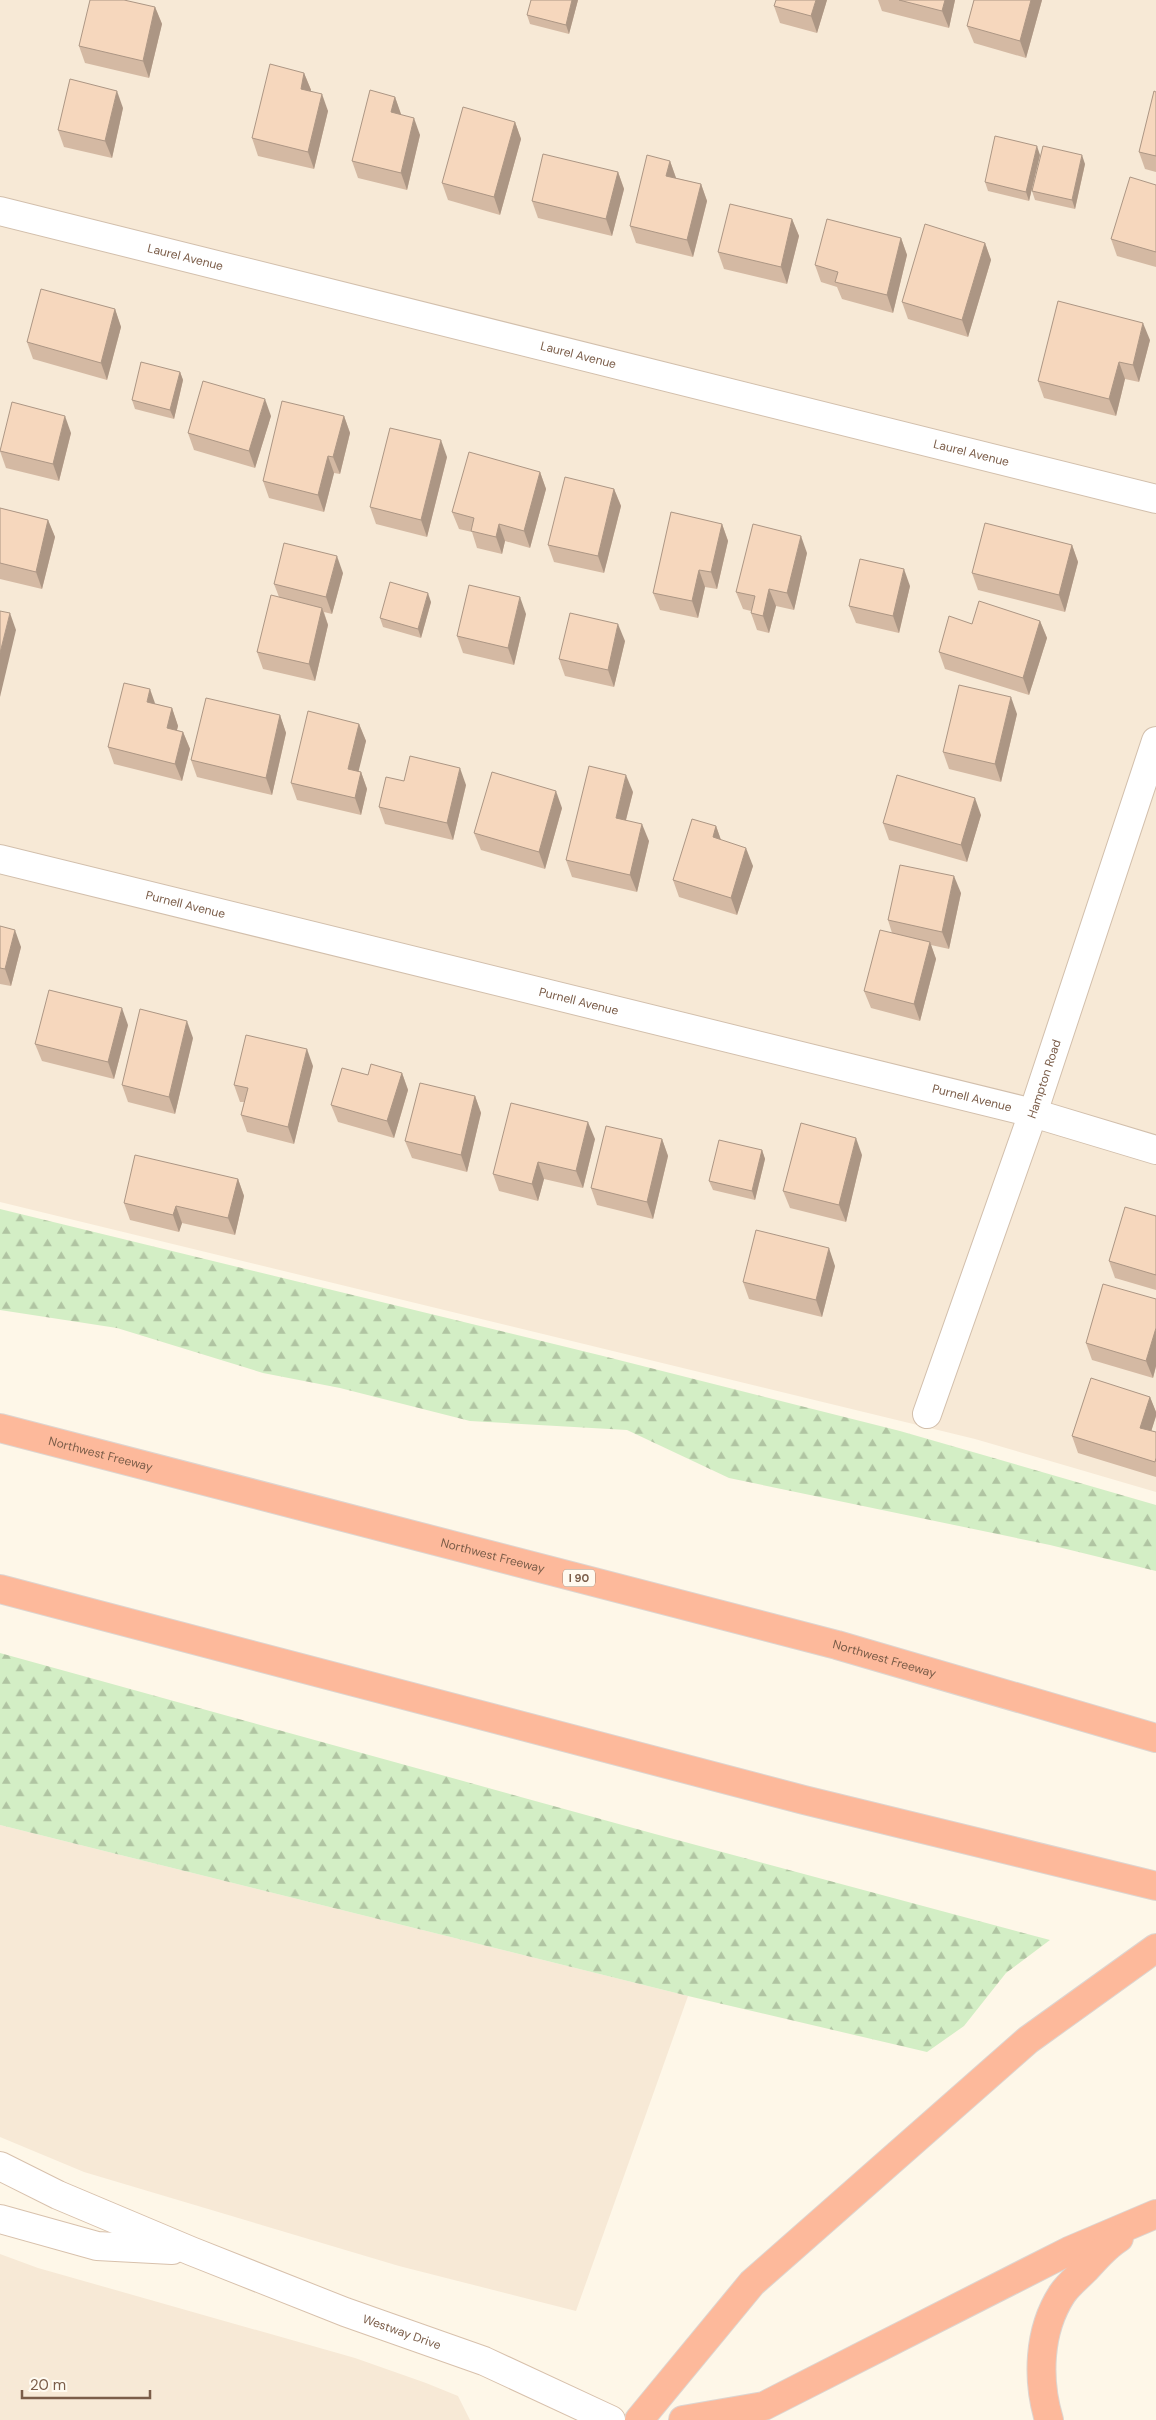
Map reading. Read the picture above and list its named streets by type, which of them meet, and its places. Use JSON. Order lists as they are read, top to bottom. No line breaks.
{"streets":{"highway":["Northwest Freeway","I 90"],"street":["Laurel Avenue","Purnell Avenue","Hampton Road","Westway Drive"]},"crossings":[["Purnell Avenue","Hampton Road"]],"scale_bar":"20 m"}
